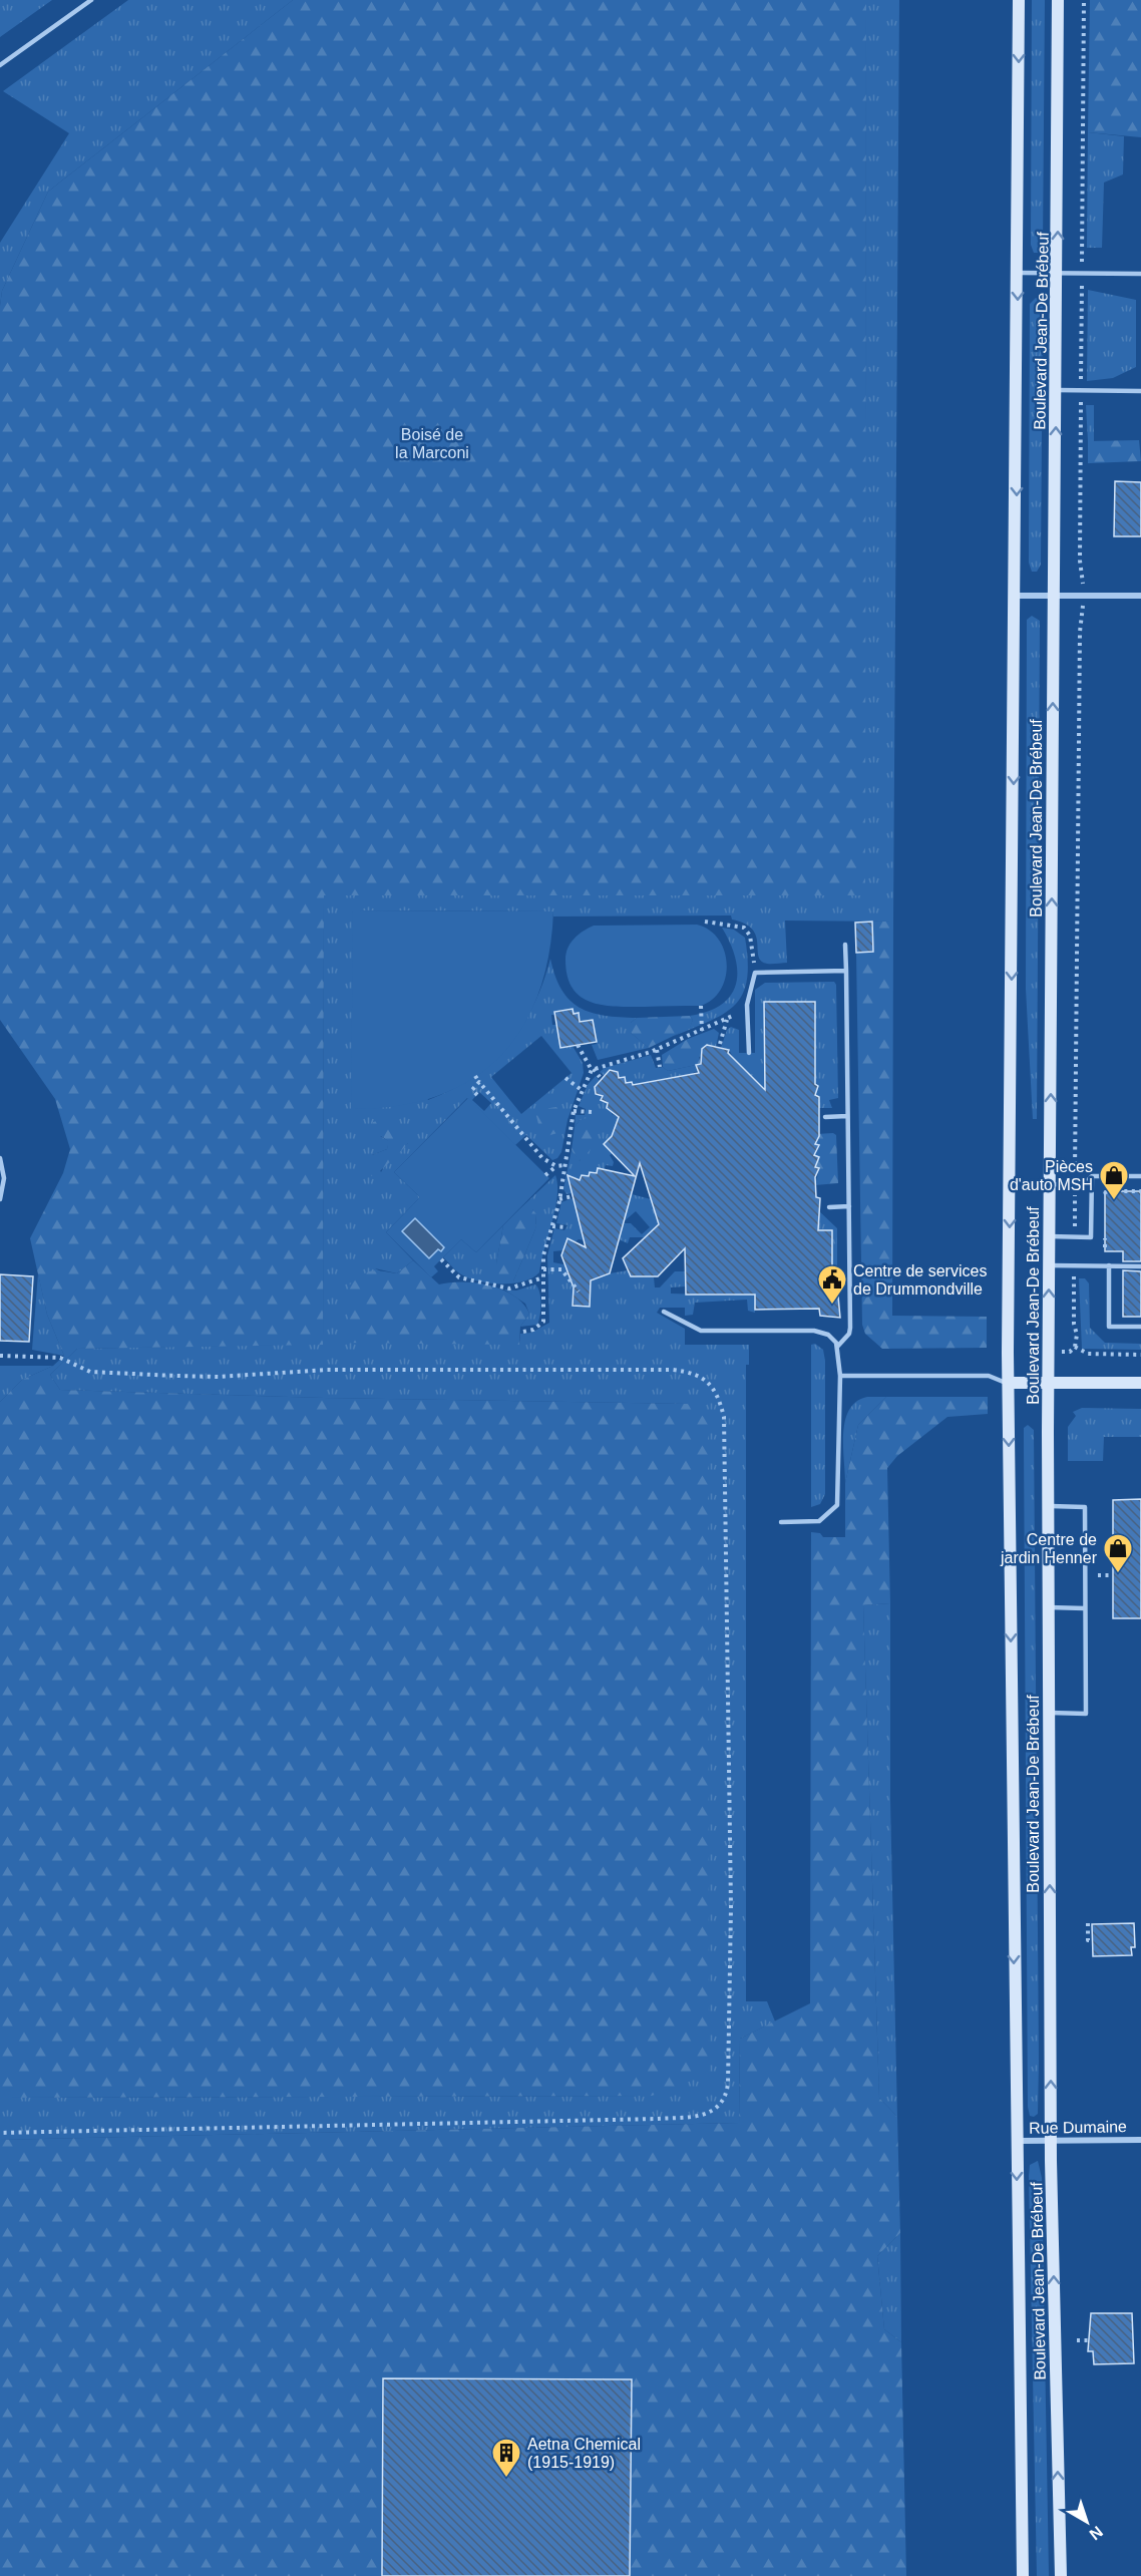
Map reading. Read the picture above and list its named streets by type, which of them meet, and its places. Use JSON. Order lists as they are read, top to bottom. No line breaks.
{"streets":{"main road":["Boulevard Jean-De Brébeuf"],"street":["Rue Dumaine"]},"crossings":[["Boulevard Jean-De Brébeuf","Rue Dumaine"]],"parks":["Boisé de la Marconi"],"places":{"shop":["Pièces d'auto MSH","Centre de jardin Henner"],"public building":["Centre de services de Drummondville"],"building":["Aetna Chemical (1915-1919)"]},"north":"bottom right"}
